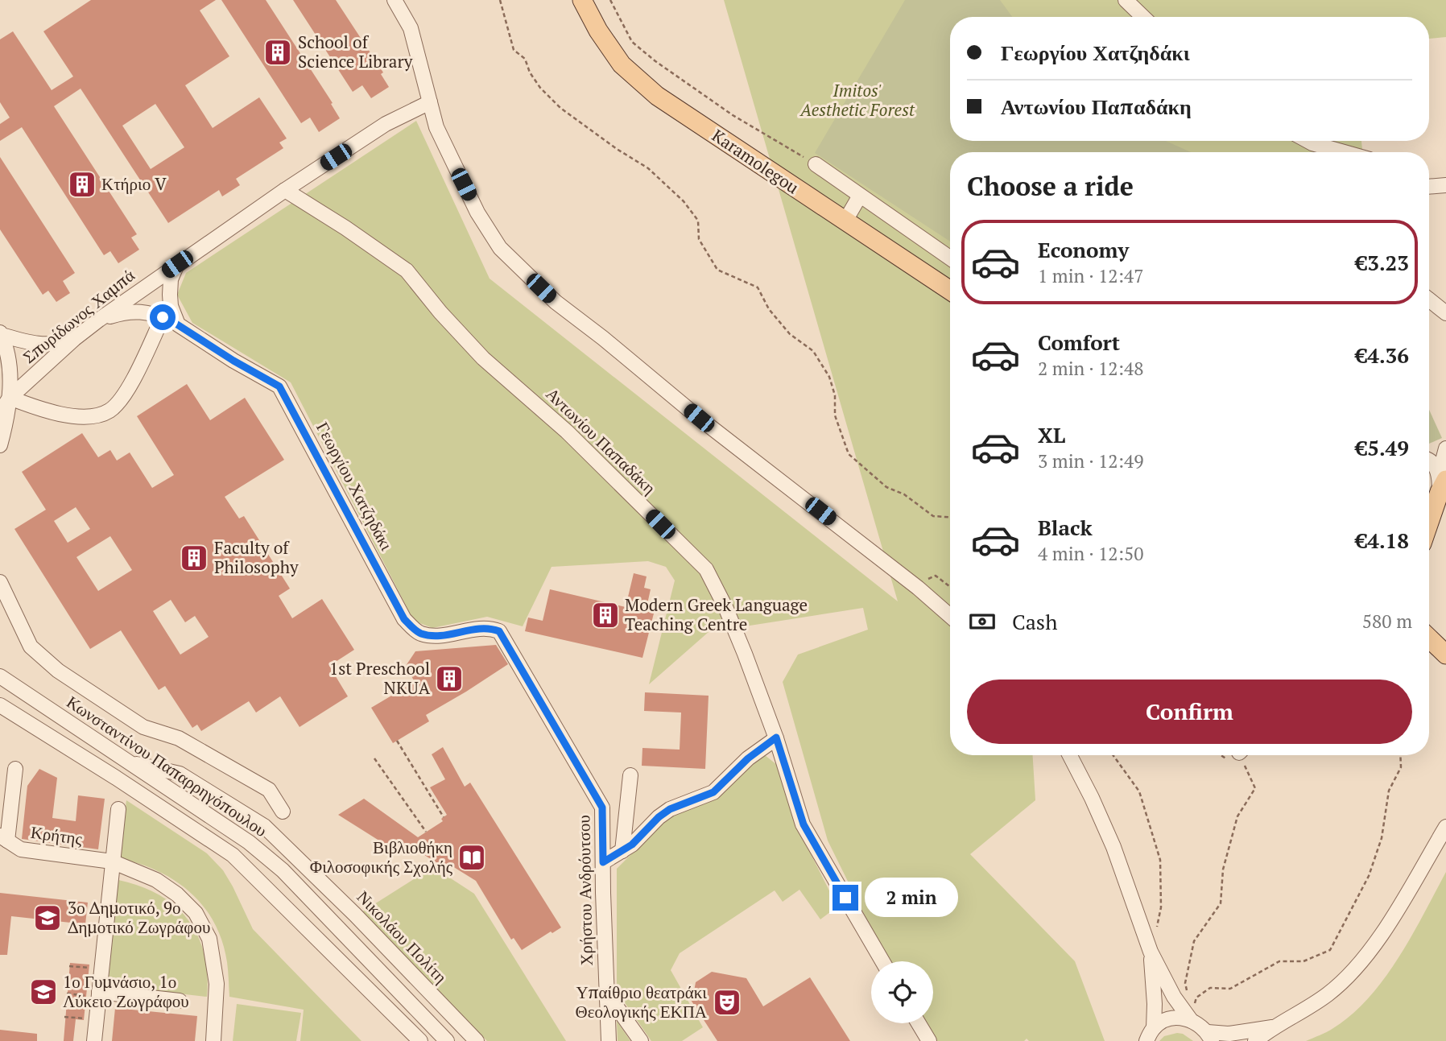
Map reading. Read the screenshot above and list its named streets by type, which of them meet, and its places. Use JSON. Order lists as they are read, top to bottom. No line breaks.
{"streets":{"main road":["Karamolegou"],"street":["Σπυρίδωνος Χαμπά","Αντωνίου Παπαδάκη","Γεωργίου Χατζηδάκι","Κωνσταντίνου Παπαρρηγόπουλου","Κρήτης","Χρήστου Ανδρόυτσου","Νικολάου Πολίτη"]},"crossings":[["Σπυρίδωνος Χαμπά","Αντωνίου Παπαδάκη"],["Σπυρίδωνος Χαμπά","Γεωργίου Χατζηδάκι"],["Γεωργίου Χατζηδάκι","Χρήστου Ανδρόυτσου"],["Κωνσταντίνου Παπαρρηγόπουλου","Νικολάου Πολίτη"]],"parks":["Imitos' Aesthetic Forest"],"places":{"building":["School of Science Library","Κτήριο V","Faculty of Philosophy","Modern Greek Language Teaching Centre","1st Preschool NKUA"],"library":["Βιβλιοθήκη Φιλοσοφικής Σχολής"],"school or university":["3ο Δημοτικό, 9ο Δημοτικό Ζωγράφου","1ο Γυμνάσιο, 1ο Λύκειο Ζωγράφου"],"theatre":["Υπαίθριο θεατράκι Θεολογικής ΕΚΠΑ"]},"page":{"banner":["Γεωργίου Χατζηδάκι","Αντωνίου Παπαδάκη"],"heading":"Choose a ride","list":[{"name":"Economy","note":"1 min · 12:47","value":"€3.23"},{"name":"Comfort","note":"2 min · 12:48","value":"€4.36"},{"name":"XL","note":"3 min · 12:49","value":"€5.49"},{"name":"Black","note":"4 min · 12:50","value":"€4.18"}],"pay":["Cash","580 m"],"buttons":"Confirm","bubble":"2 min"}}
